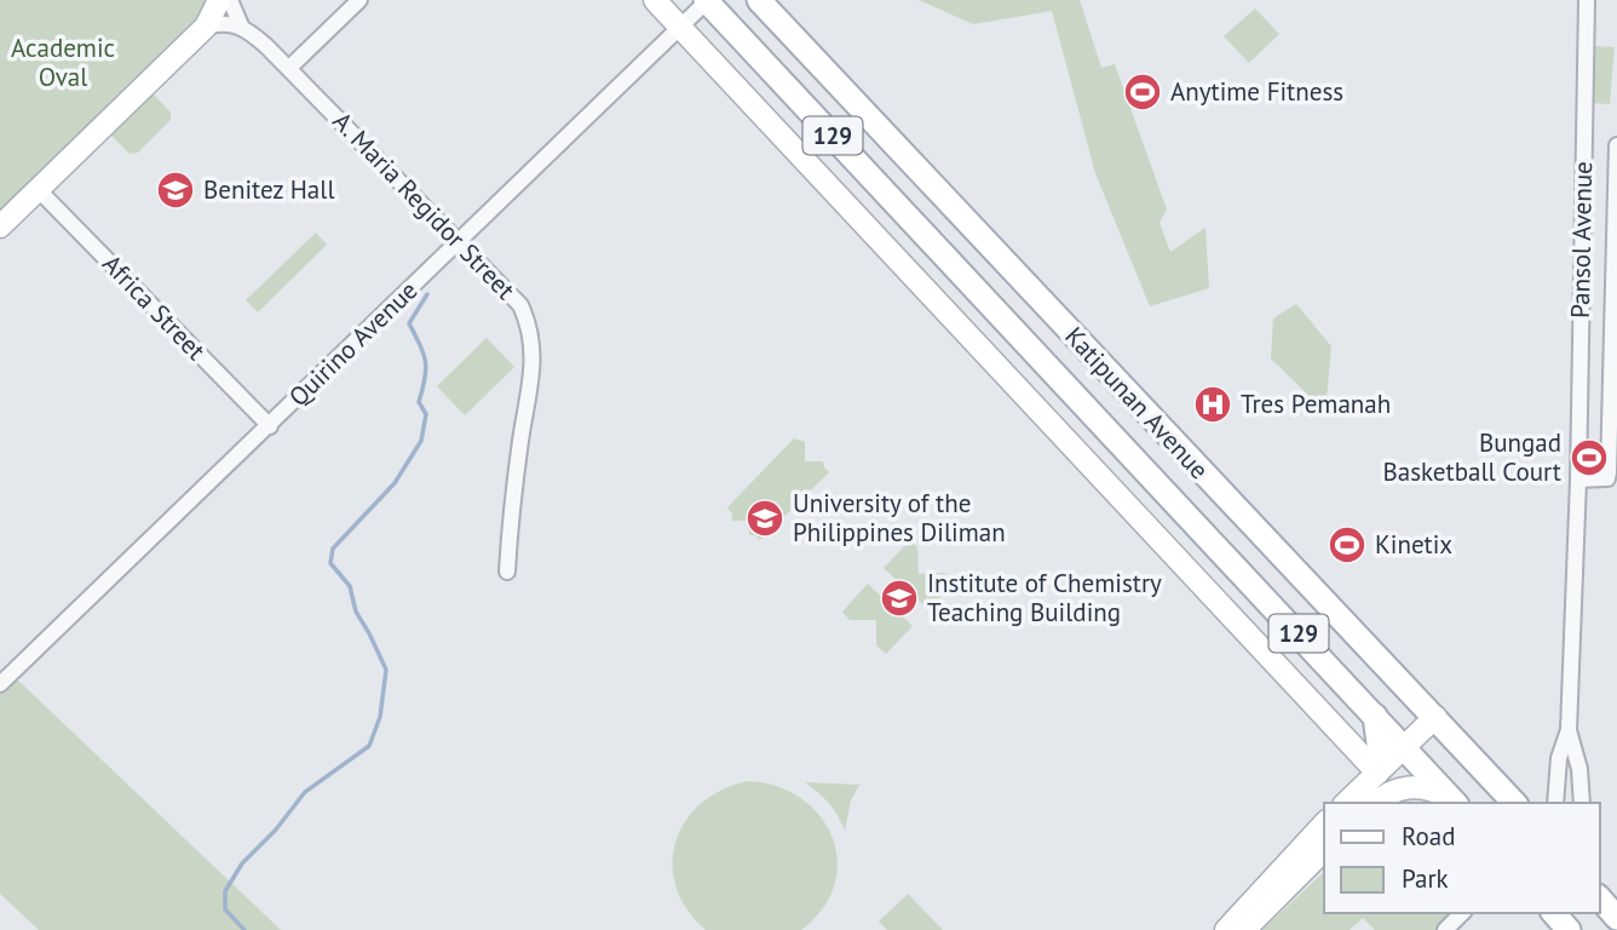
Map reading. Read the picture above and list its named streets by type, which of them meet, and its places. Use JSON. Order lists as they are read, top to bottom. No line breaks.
{"streets":{"main road":["129","Katipunan Avenue"],"street":["A. Maria Regidor Street","Pansol Avenue","Africa Street","Quirino Avenue"]},"crossings":[["A. Maria Regidor Street","Quirino Avenue"],["Africa Street","Quirino Avenue"],["Quirino Avenue","Katipunan Avenue"]],"parks":["Academic Oval"],"places":{"sports":["Anytime Fitness","Bungad Basketball Court","Kinetix"],"school or university":["Benitez Hall","University of the Philippines Diliman","Institute of Chemistry Teaching Building"],"hospital":["Tres Pemanah"]},"legend":["Road","Park"]}
